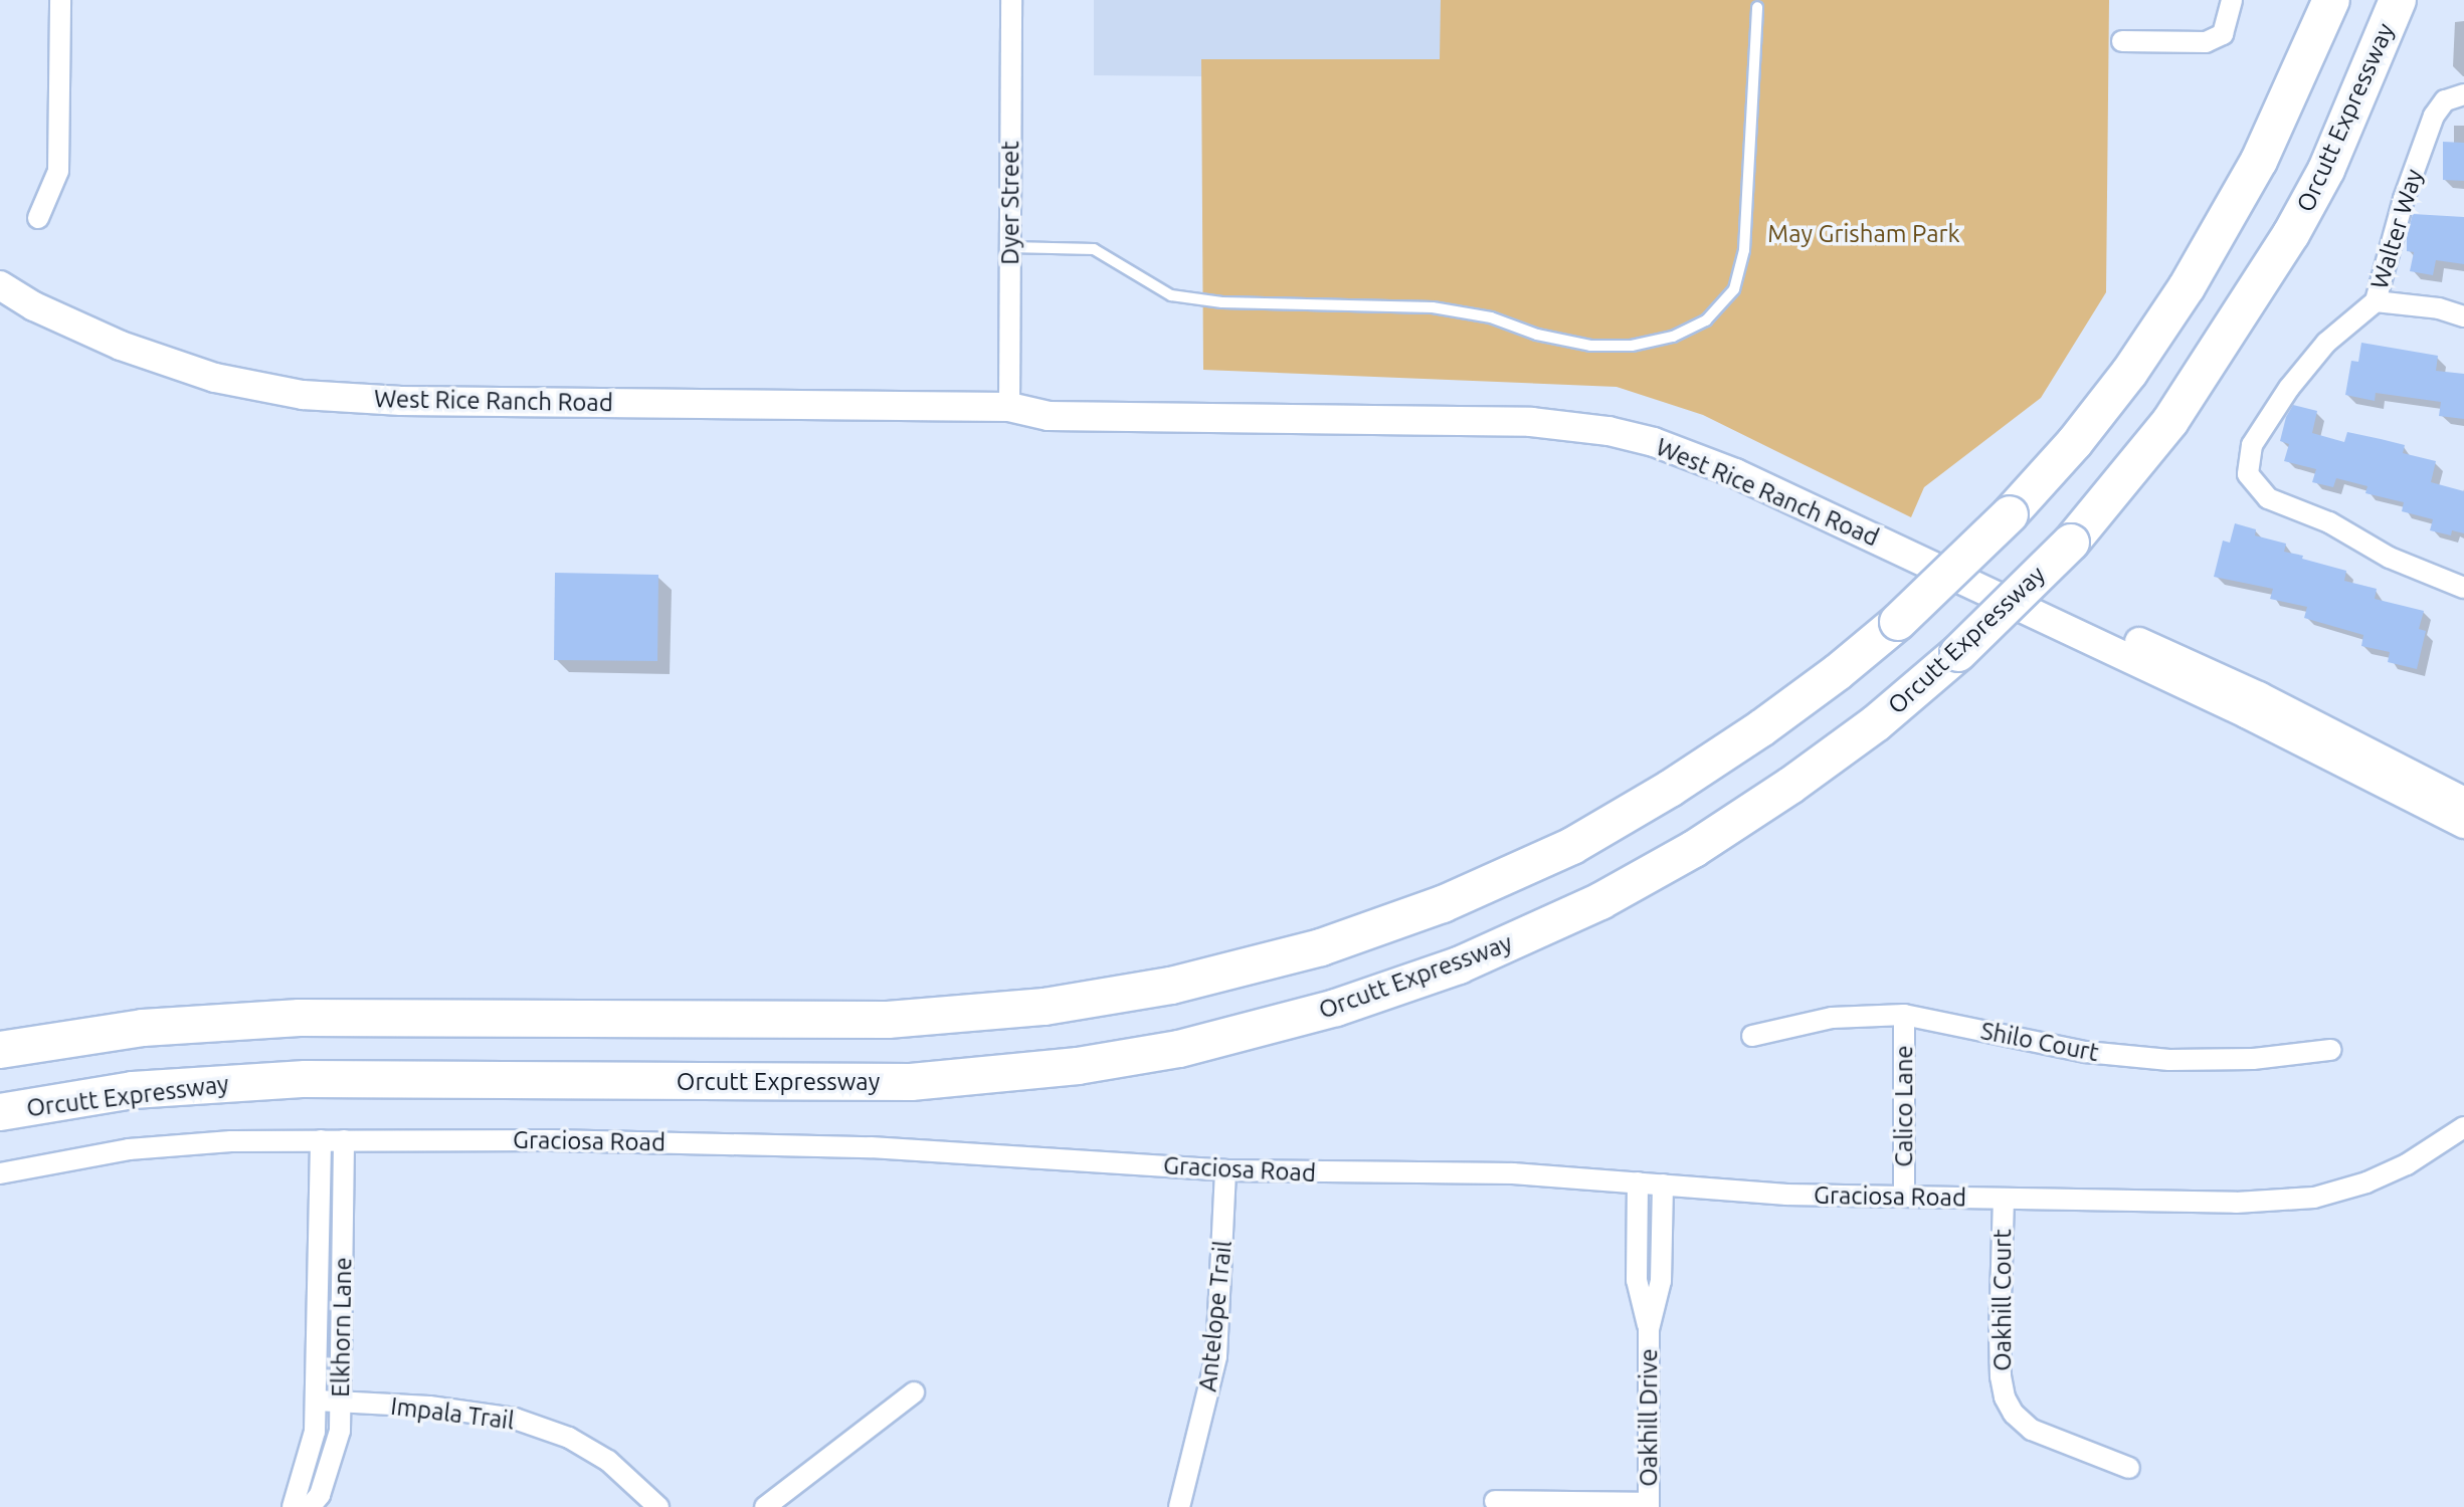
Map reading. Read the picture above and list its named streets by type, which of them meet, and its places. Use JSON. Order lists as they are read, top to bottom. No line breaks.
{"streets":{"highway":["Orcutt Expressway"],"main road":["West Rice Ranch Road"],"street":["Dyer Street","Walter Way","Shilo Court","Calico Lane","Graciosa Road","Oakhill Court","Antelope Trail","Elkhorn Lane","Impala Trail","Oakhill Drive"]},"crossings":[["Dyer Street","West Rice Ranch Road"],["Shilo Court","Calico Lane"],["Calico Lane","Graciosa Road"],["Graciosa Road","Oakhill Court"],["Graciosa Road","Antelope Trail"],["Graciosa Road","Elkhorn Lane"],["Graciosa Road","Oakhill Drive"],["Elkhorn Lane","Impala Trail"]],"parks":["May Grisham Park"]}
